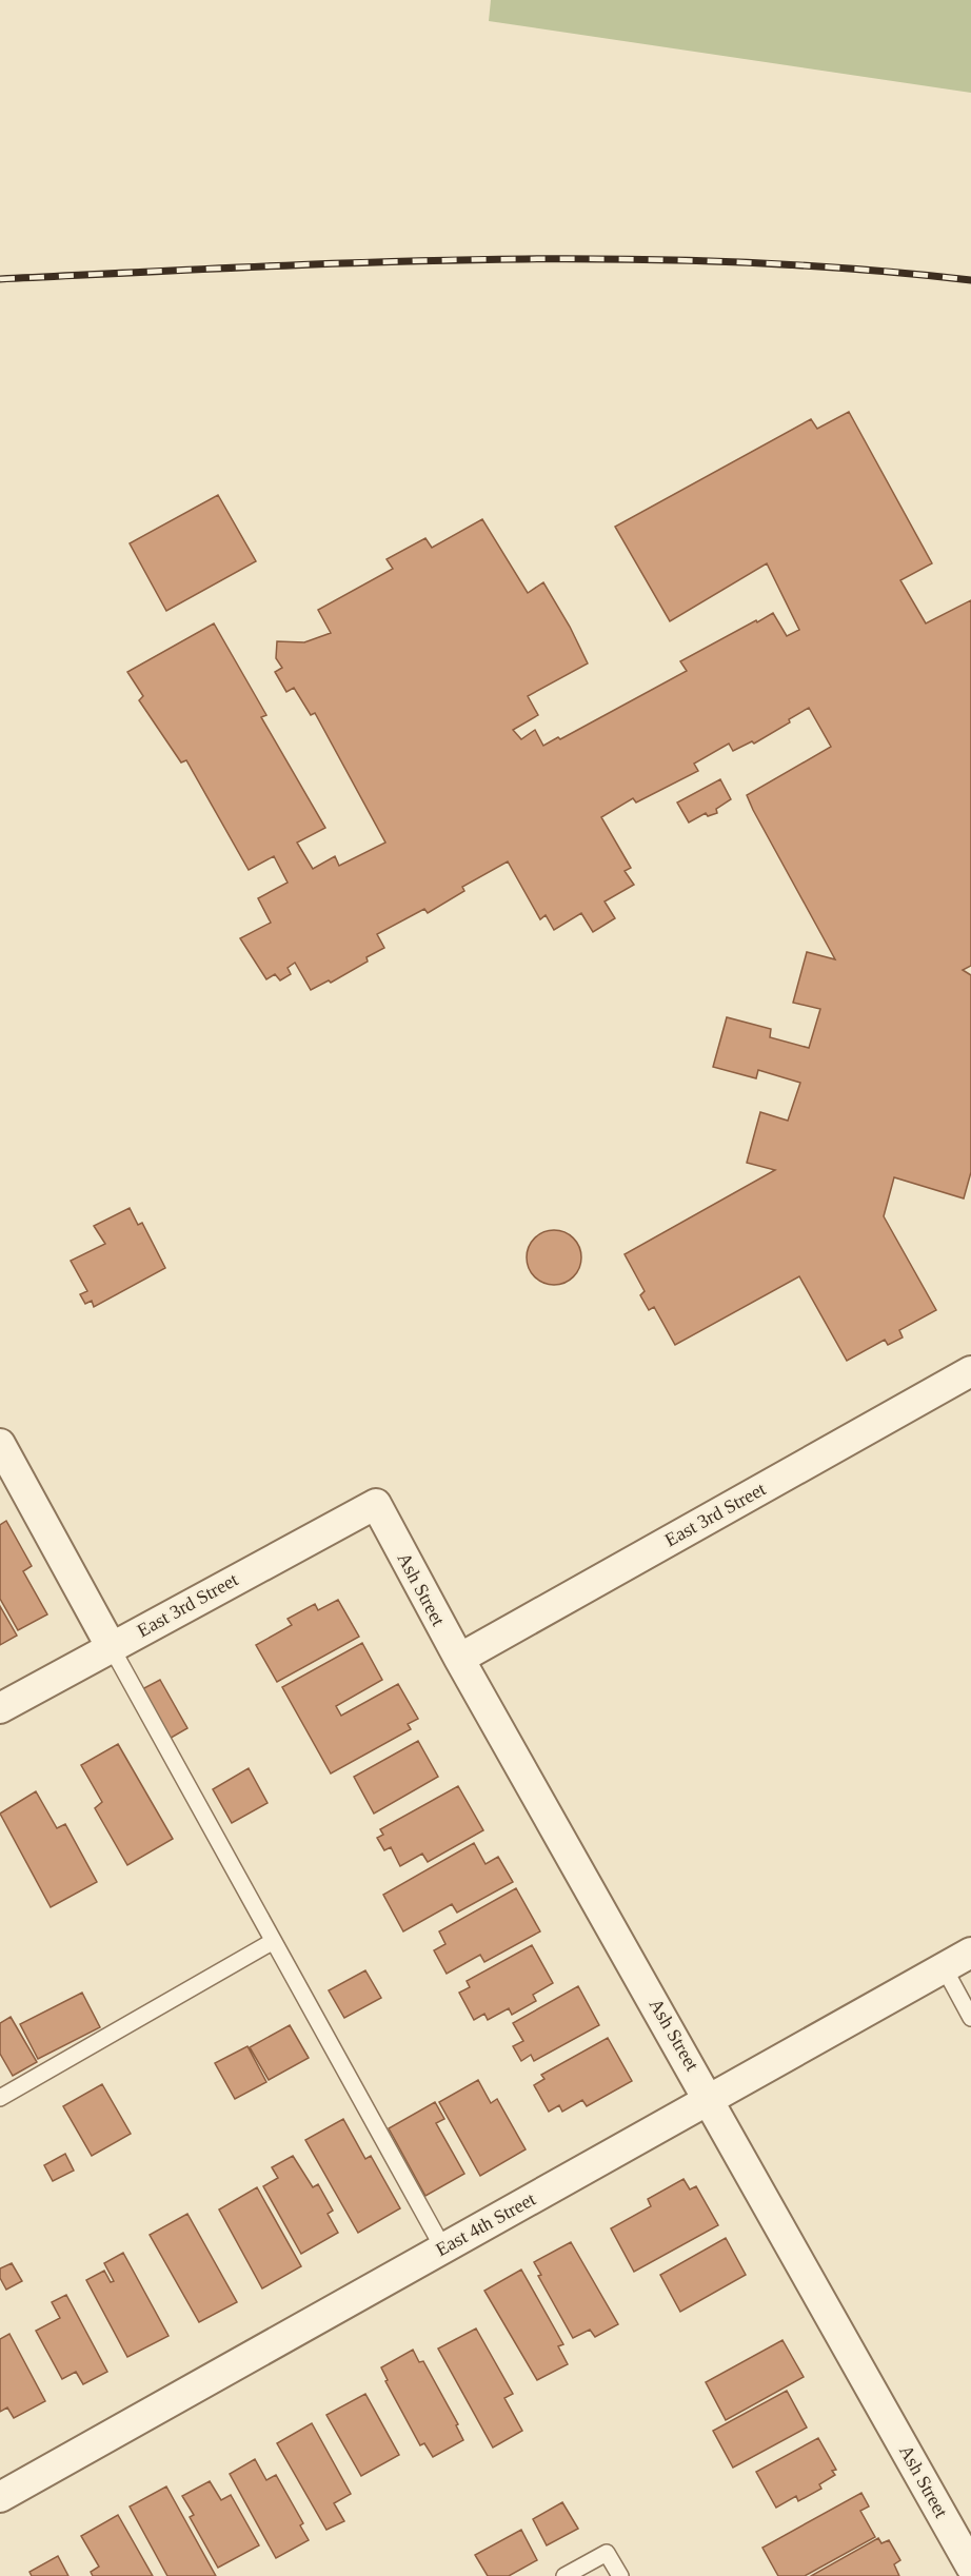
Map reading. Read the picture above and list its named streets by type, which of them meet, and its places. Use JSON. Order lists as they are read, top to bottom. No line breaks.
{"streets":{"street":["East 3rd Street","Ash Street","East 4th Street"]},"crossings":[["East 3rd Street","Ash Street"],["Ash Street","East 4th Street"]]}
